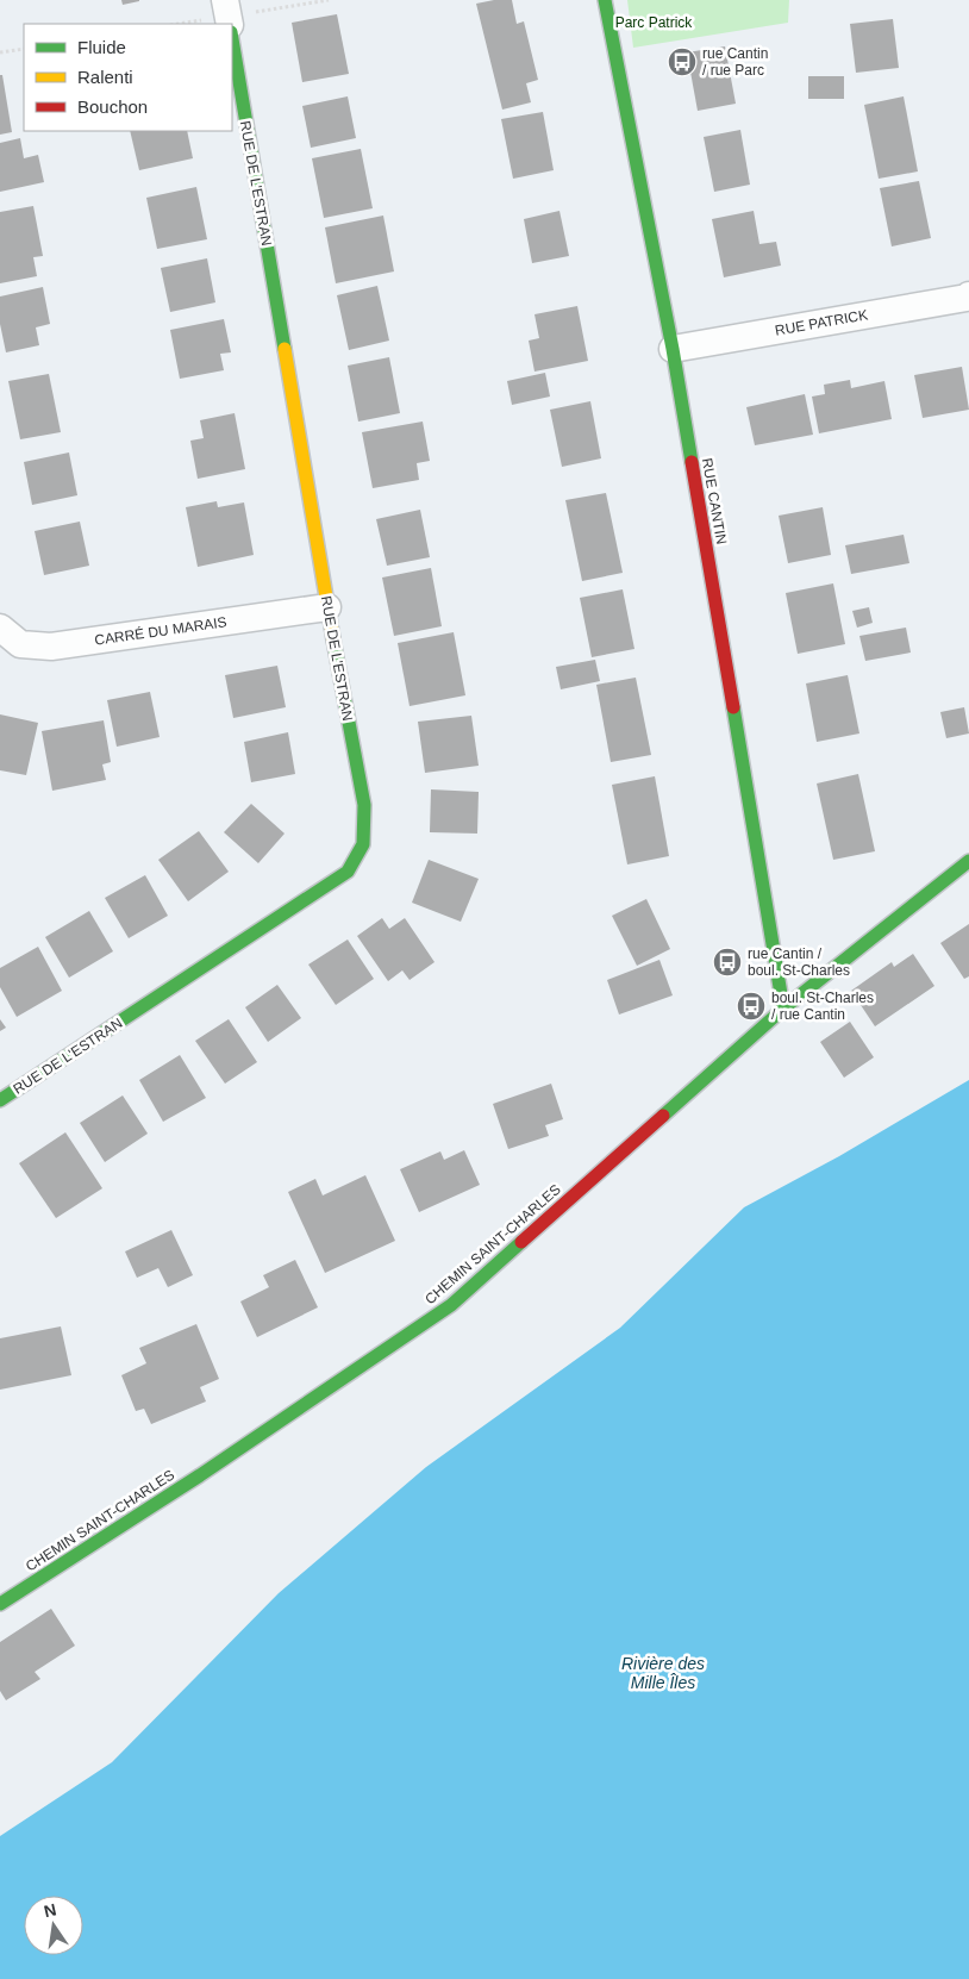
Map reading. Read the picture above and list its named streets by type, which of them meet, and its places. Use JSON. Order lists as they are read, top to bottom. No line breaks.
{"streets":{"street":["RUE DE L'ESTRAN","RUE PATRICK","RUE CANTIN","CARRÉ DU MARAIS","CHEMIN SAINT-CHARLES"]},"crossings":[["RUE DE L'ESTRAN","CARRÉ DU MARAIS"],["RUE PATRICK","RUE CANTIN"],["RUE CANTIN","CHEMIN SAINT-CHARLES"]],"water":["Rivière des Mille Îles"],"parks":["Parc Patrick"],"places":{"bus stop":["rue Cantin / rue Parc","rue Cantin / boul. St-Charles","boul. St-Charles / rue Cantin"]},"legend":["Fluide","Ralenti","Bouchon"],"north":"top"}
